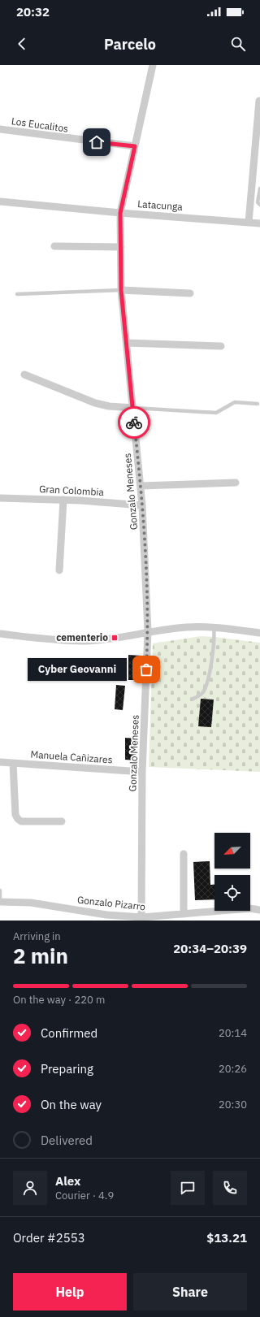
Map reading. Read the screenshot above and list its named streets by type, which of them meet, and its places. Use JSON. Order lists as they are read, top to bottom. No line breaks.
{"streets":{"street":["Los Eucalitos","Latacunga","Gran Colombia","Gonzalo Meneses","Manuela Cañizares","Gonzalo Pizarro"]},"crossings":[["Los Eucalitos","Gonzalo Meneses"],["Latacunga","Gonzalo Meneses"],["Gran Colombia","Gonzalo Meneses"],["Gonzalo Meneses","Manuela Cañizares"],["Gonzalo Meneses","Gonzalo Pizarro"]],"places":{"transit":["cementerio"],"other":["Cyber Geovanni"]},"north":"bottom left","page":{"status":"20:32","header":"Parcelo","bubble":"Cyber Geovanni","heading":["2 min","Arriving in","20:34–20:39"],"panel":["Alex","Courier · 4.9","Order #2553","$13.21"],"bar":"On the way · 220 m","list":[["Confirmed","20:14"],["Preparing","20:26"],["On the way","20:30"],"Delivered"],"buttons":["Help","Share"]}}
